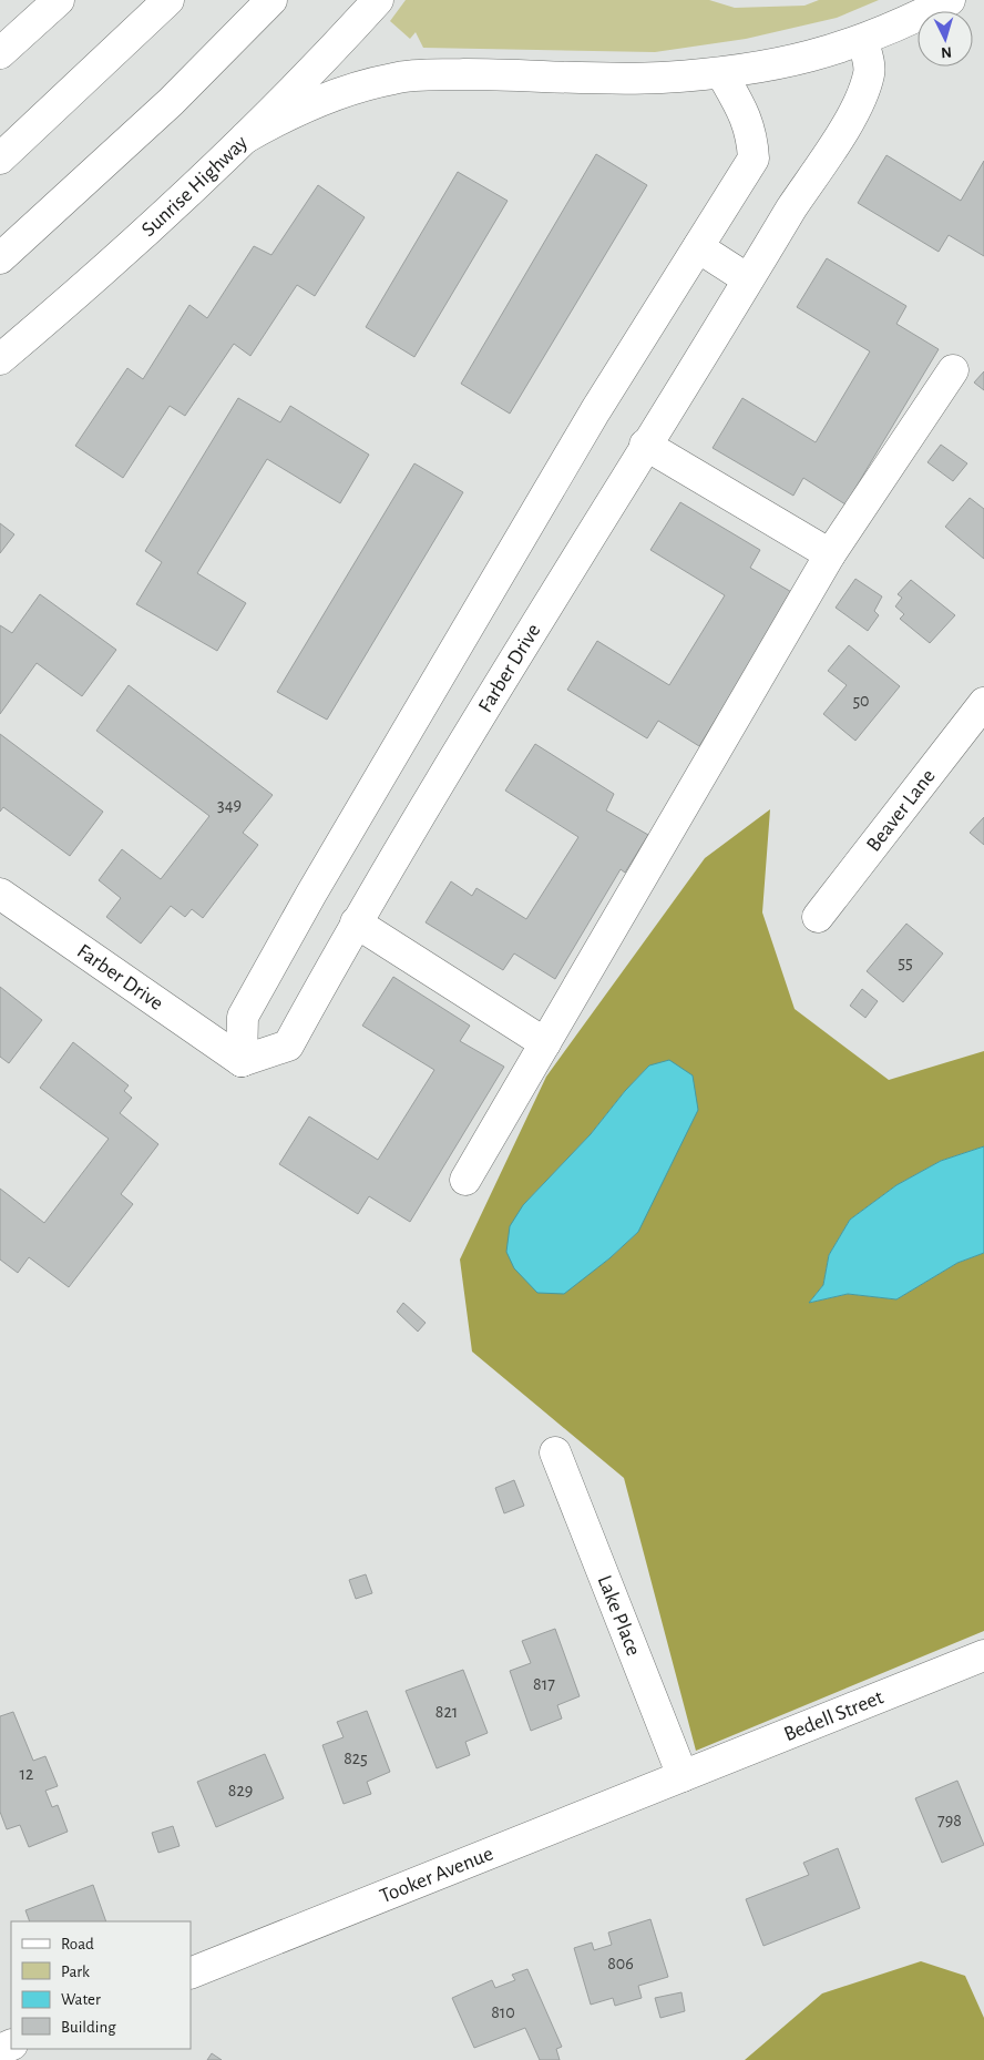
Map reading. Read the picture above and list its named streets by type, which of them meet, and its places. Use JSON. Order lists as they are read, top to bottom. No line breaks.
{"streets":{"main road":["Sunrise Highway","Farber Drive","Beaver Lane","Lake Place","Bedell Street","Tooker Avenue"]},"crossings":[["Lake Place","Bedell Street"],["Lake Place","Tooker Avenue"],["Bedell Street","Tooker Avenue"]],"house_numbers":["50","349","55","817","821","825","12","829","798","806","810"],"legend":["Road","Park","Water","Building"],"north":"bottom"}
